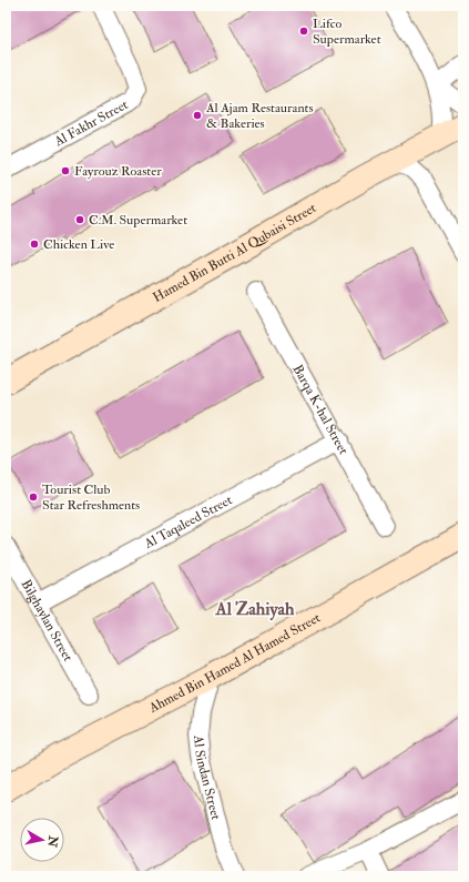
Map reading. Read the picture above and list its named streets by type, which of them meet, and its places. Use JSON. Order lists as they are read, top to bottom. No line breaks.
{"streets":{"main road":["Hamed Bin Butti Al Qubaisi Street","Ahmed Bin Hamed Al Hamed Street"],"street":["Al Fakhr Street","Barqa K-hal Street","Al Taqaleed Street","Bilghaylan Street","Al Sindan Street"]},"crossings":[["Barqa K-hal Street","Al Taqaleed Street"],["Al Taqaleed Street","Bilghaylan Street"],["Ahmed Bin Hamed Al Hamed Street","Al Sindan Street"]],"districts":["Al Zahiyah"],"places":["Lifco Supermarket","Al Ajam Restaurants & Bakeries","Fayrouz Roaster","C.M. Supermarket","Chicken Live","Tourist Club Star Refreshments"],"north":"right"}
